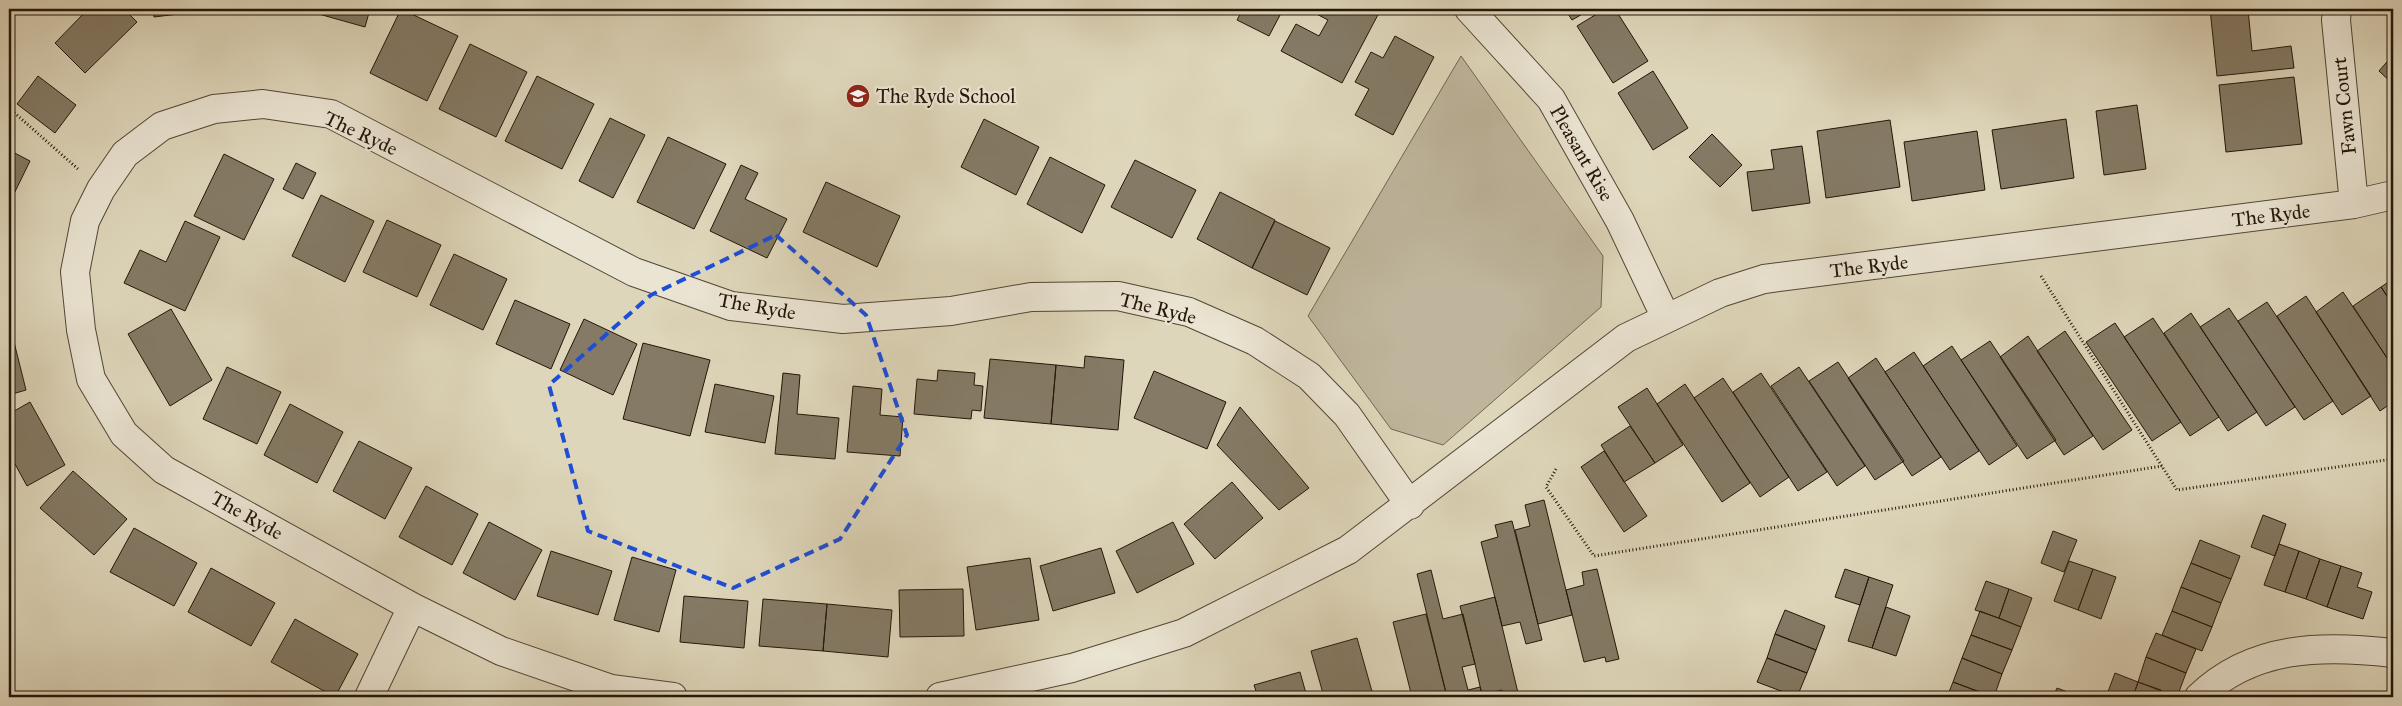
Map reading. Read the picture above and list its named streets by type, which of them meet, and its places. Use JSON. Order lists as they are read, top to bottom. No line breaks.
{"streets":{"street":["Fawn Court","The Ryde","Pleasant Rise"]},"crossings":[["Fawn Court","The Ryde"],["The Ryde","Pleasant Rise"]],"places":{"school or university":["The Ryde School"]}}
